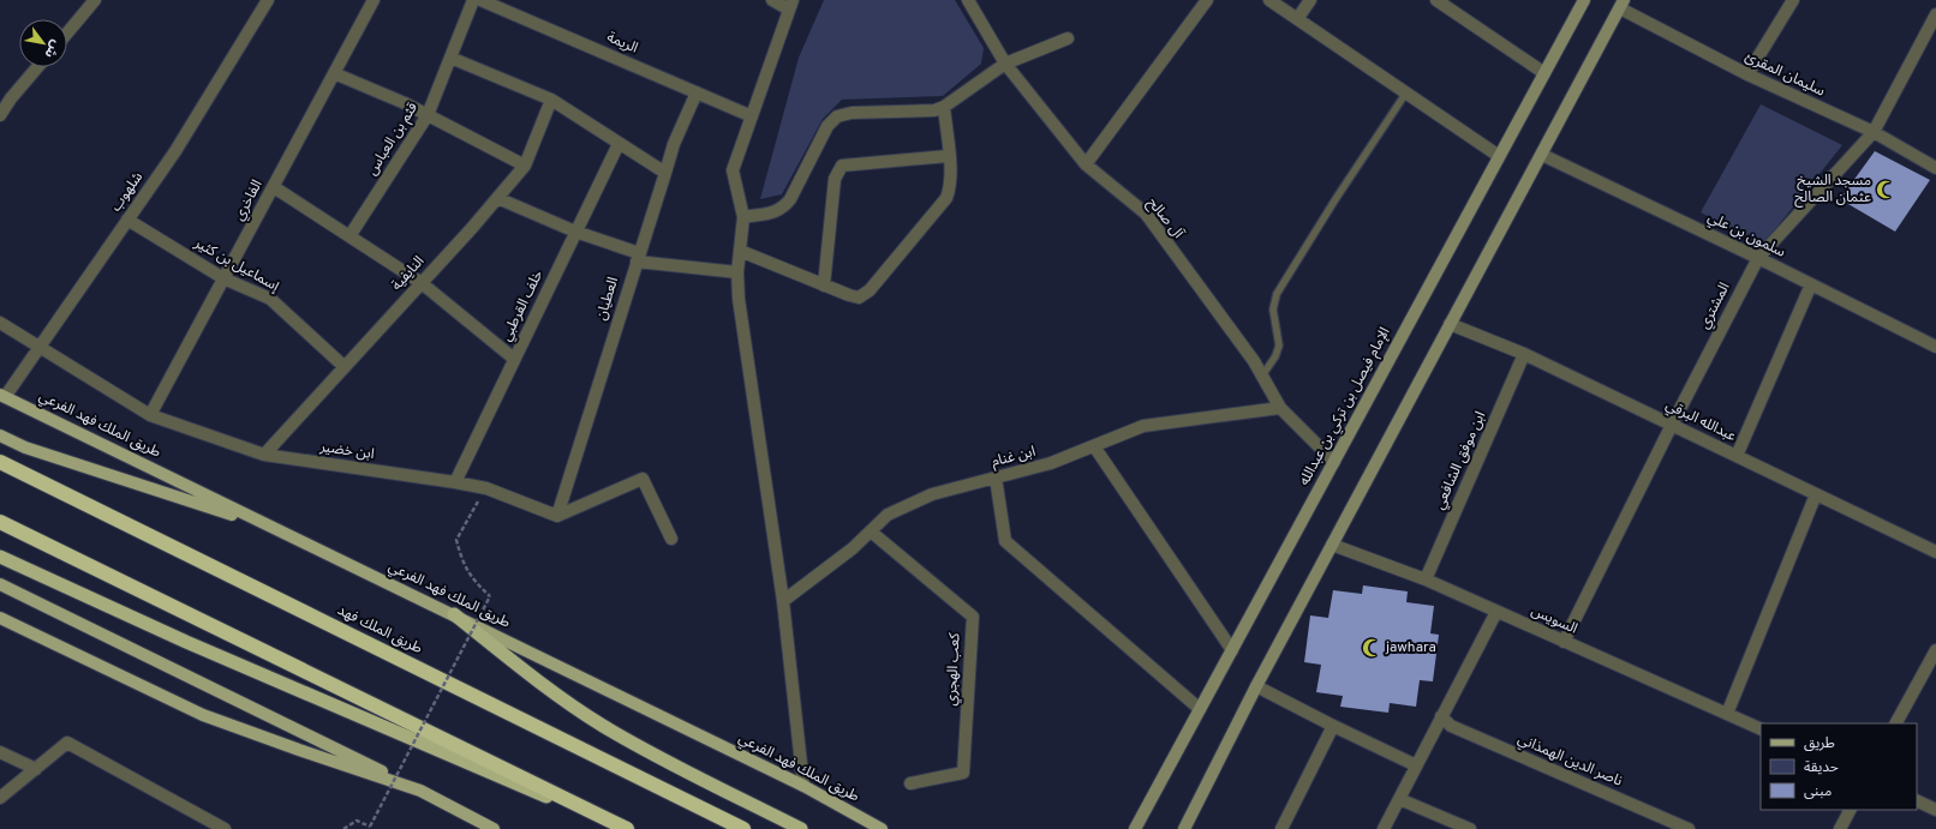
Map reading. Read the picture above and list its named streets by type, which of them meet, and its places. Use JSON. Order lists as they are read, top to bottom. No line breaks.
{"streets":{"highway":["طريق الملك فهد"],"main road":["الإمام فيصل بن تركي بن عبدالله","طريق الملك فهد الفرعي"],"street":["الريمة","سليمان المقرئ","قثم بن العباس","شلهوب","الفاخري","آل صالح","سلمون بن علي","إسماعيل بن كثير","النايفية","العطيان","خلف القرطبي","المشتري","عبدالله البرقي","ابن خضير","ابن غنام","ابن موفق الشافعي","السويس","كعب الهجري","ناصر الدين الهمذاني"]},"crossings":[["الريمة","العطيان"],["سليمان المقرئ","المشتري"],["شلهوب","إسماعيل بن كثير"],["شلهوب","طريق الملك فهد الفرعي"],["شلهوب","ابن خضير"],["الفاخري","إسماعيل بن كثير"],["الفاخري","ابن خضير"],["آل صالح","الإمام فيصل بن تركي بن عبدالله"],["آل صالح","ابن غنام"],["سلمون بن علي","المشتري"],["إسماعيل بن كثير","النايفية"],["النايفية","ابن خضير"],["العطيان","ابن خضير"],["خلف القرطبي","ابن خضير"],["المشتري","عبدالله البرقي"],["المشتري","السويس"],["عبدالله البرقي","ابن موفق الشافعي"],["ابن غنام","كعب الهجري"],["ابن موفق الشافعي","السويس"]],"places":{"mosque":["مسجد الشيخ عثمان الصالح","jawhara"]},"legend":["طريق","حديقة","مبنى"],"north":"bottom right"}
